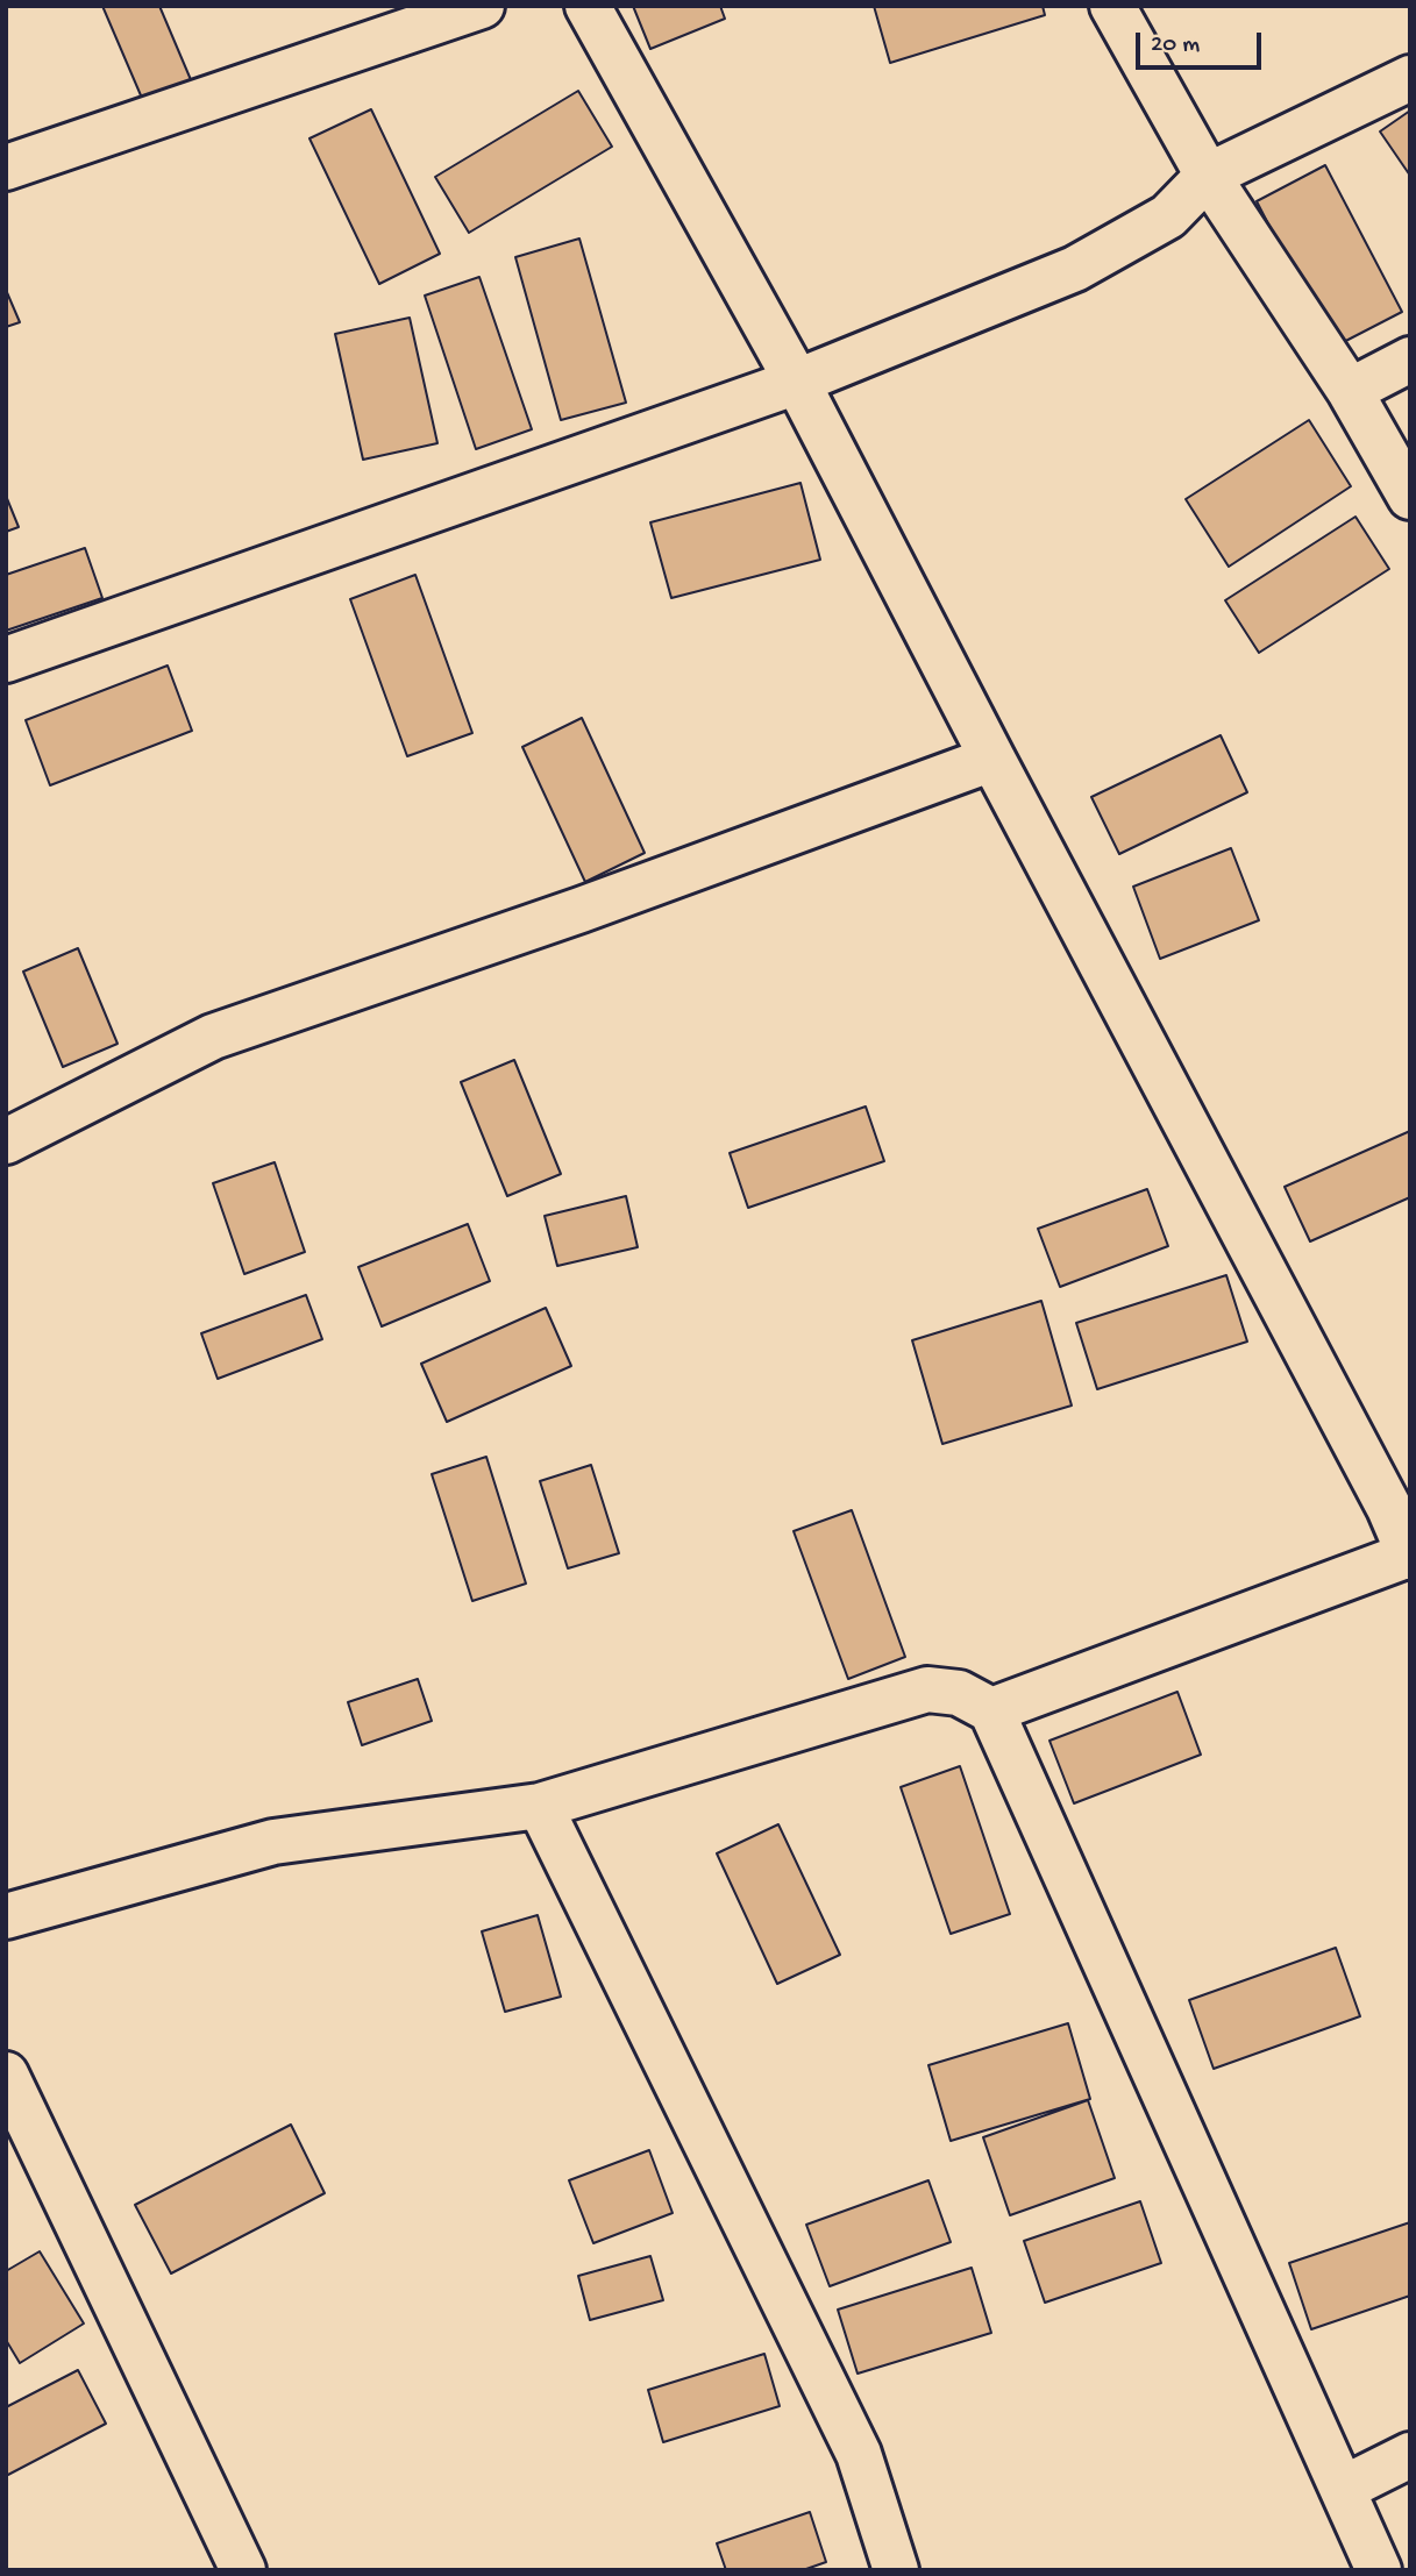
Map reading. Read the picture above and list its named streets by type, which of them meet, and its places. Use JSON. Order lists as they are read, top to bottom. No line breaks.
{"scale_bar":"20 m"}
